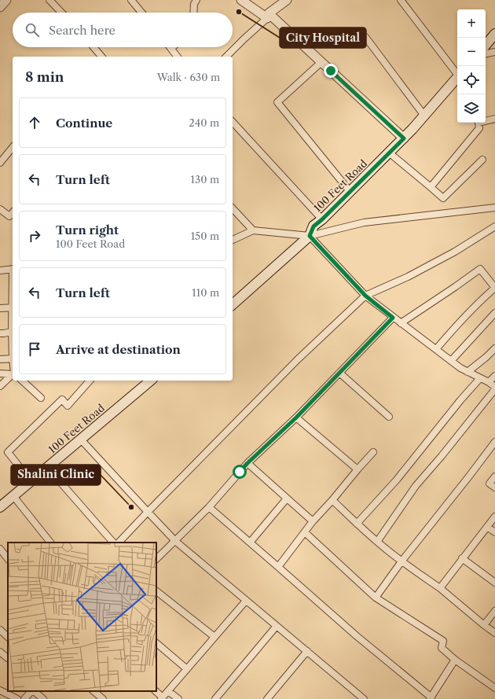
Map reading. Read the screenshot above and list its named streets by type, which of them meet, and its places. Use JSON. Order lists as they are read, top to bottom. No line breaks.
{"streets":{"main road":["100 Feet Road"]},"places":["City Hospital","Shalini Clinic"],"page":{"map_buttons":["+","−"],"search":"Search here","heading":["8 min","Walk · 630 m"],"list":[["Continue","240 m"],["Turn left","130 m"],["Turn right","100 Feet Road","150 m"],["Turn left","110 m"],"Arrive at destination"]}}
